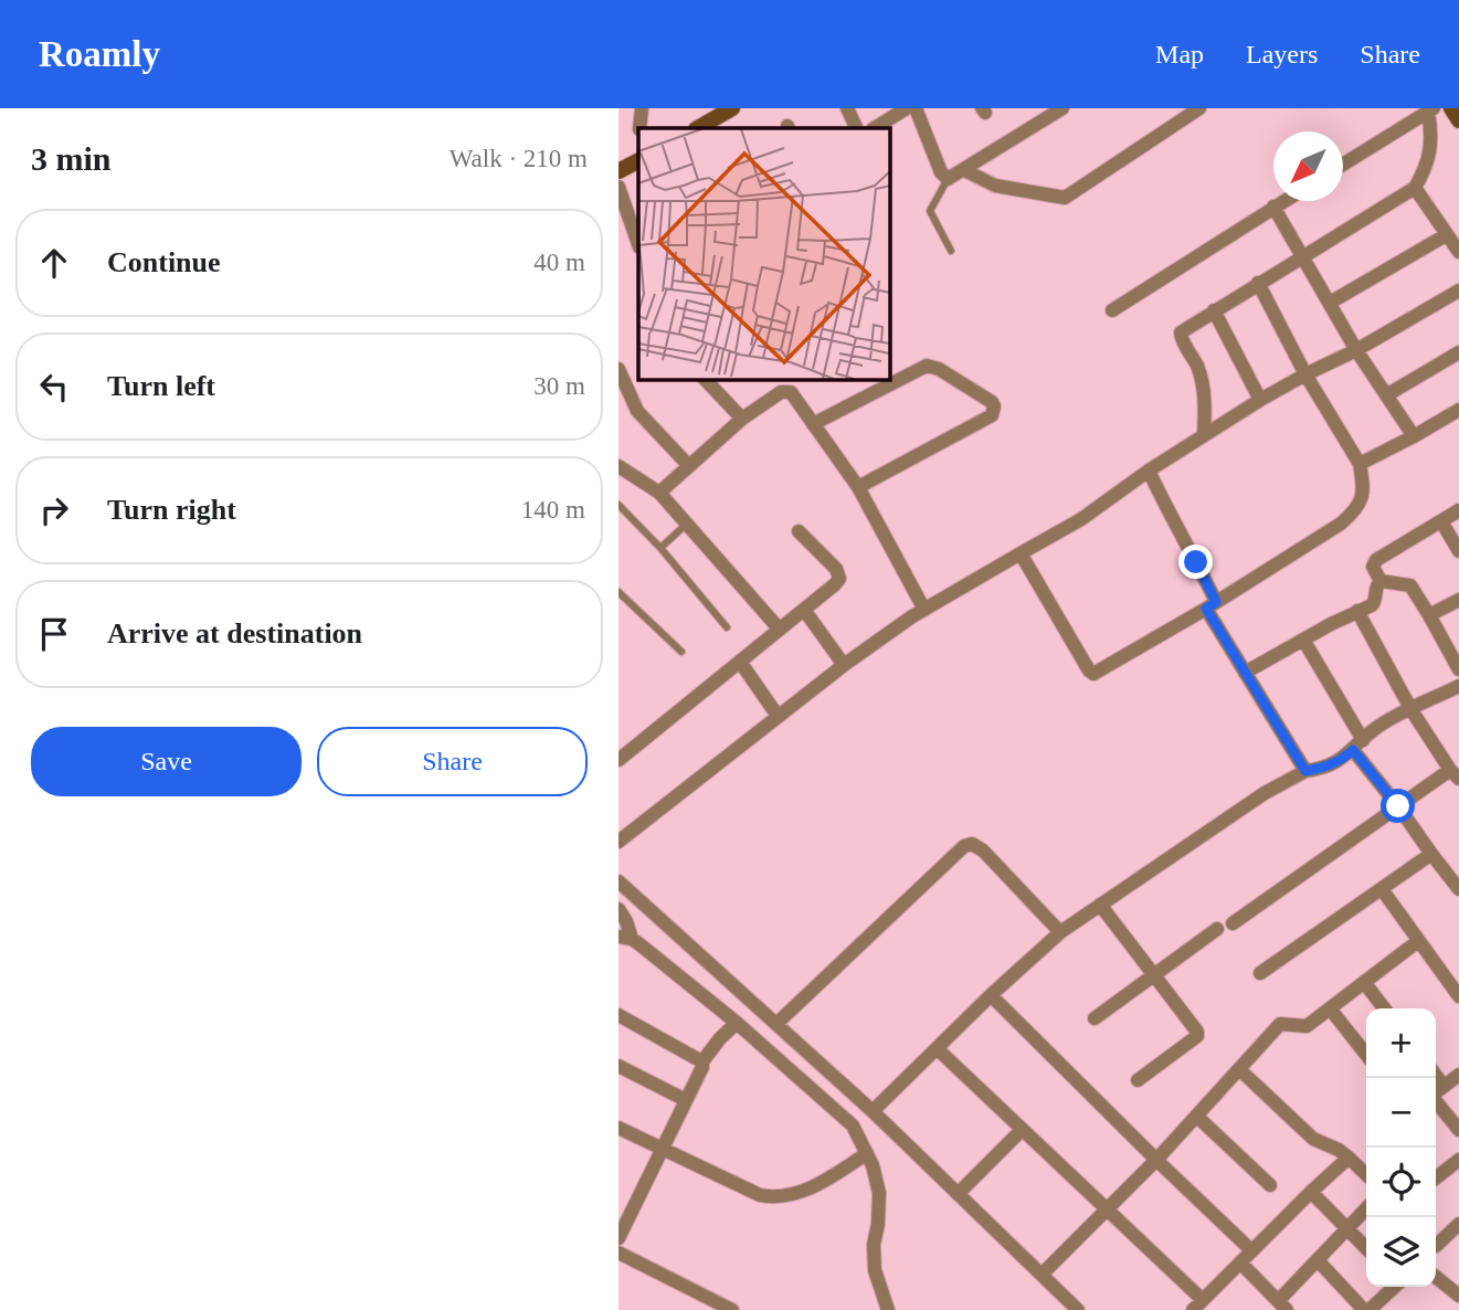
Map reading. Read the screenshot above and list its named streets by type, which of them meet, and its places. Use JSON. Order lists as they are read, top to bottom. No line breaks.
{"north":"bottom left","page":{"header":"Roamly","nav":["Map","Layers","Share"],"heading":["3 min","Walk · 210 m"],"list":[["Continue","40 m"],["Turn left","30 m"],["Turn right","140 m"],"Arrive at destination"],"buttons":["Save","Share"],"map_buttons":["+","−"]}}
